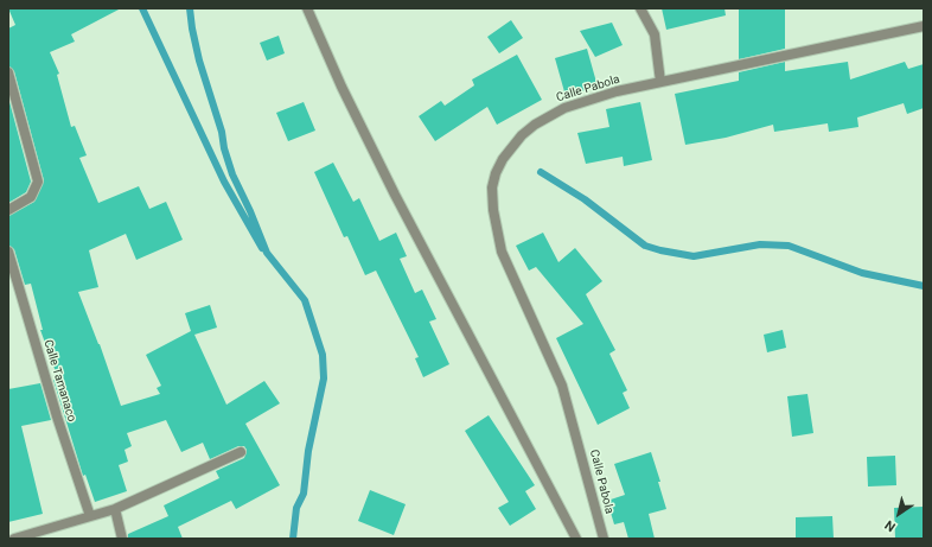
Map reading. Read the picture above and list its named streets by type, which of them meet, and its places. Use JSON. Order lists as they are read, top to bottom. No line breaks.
{"streets":{"street":["Calle Pabola","Calle Tamanaco"]},"north":"bottom left"}
